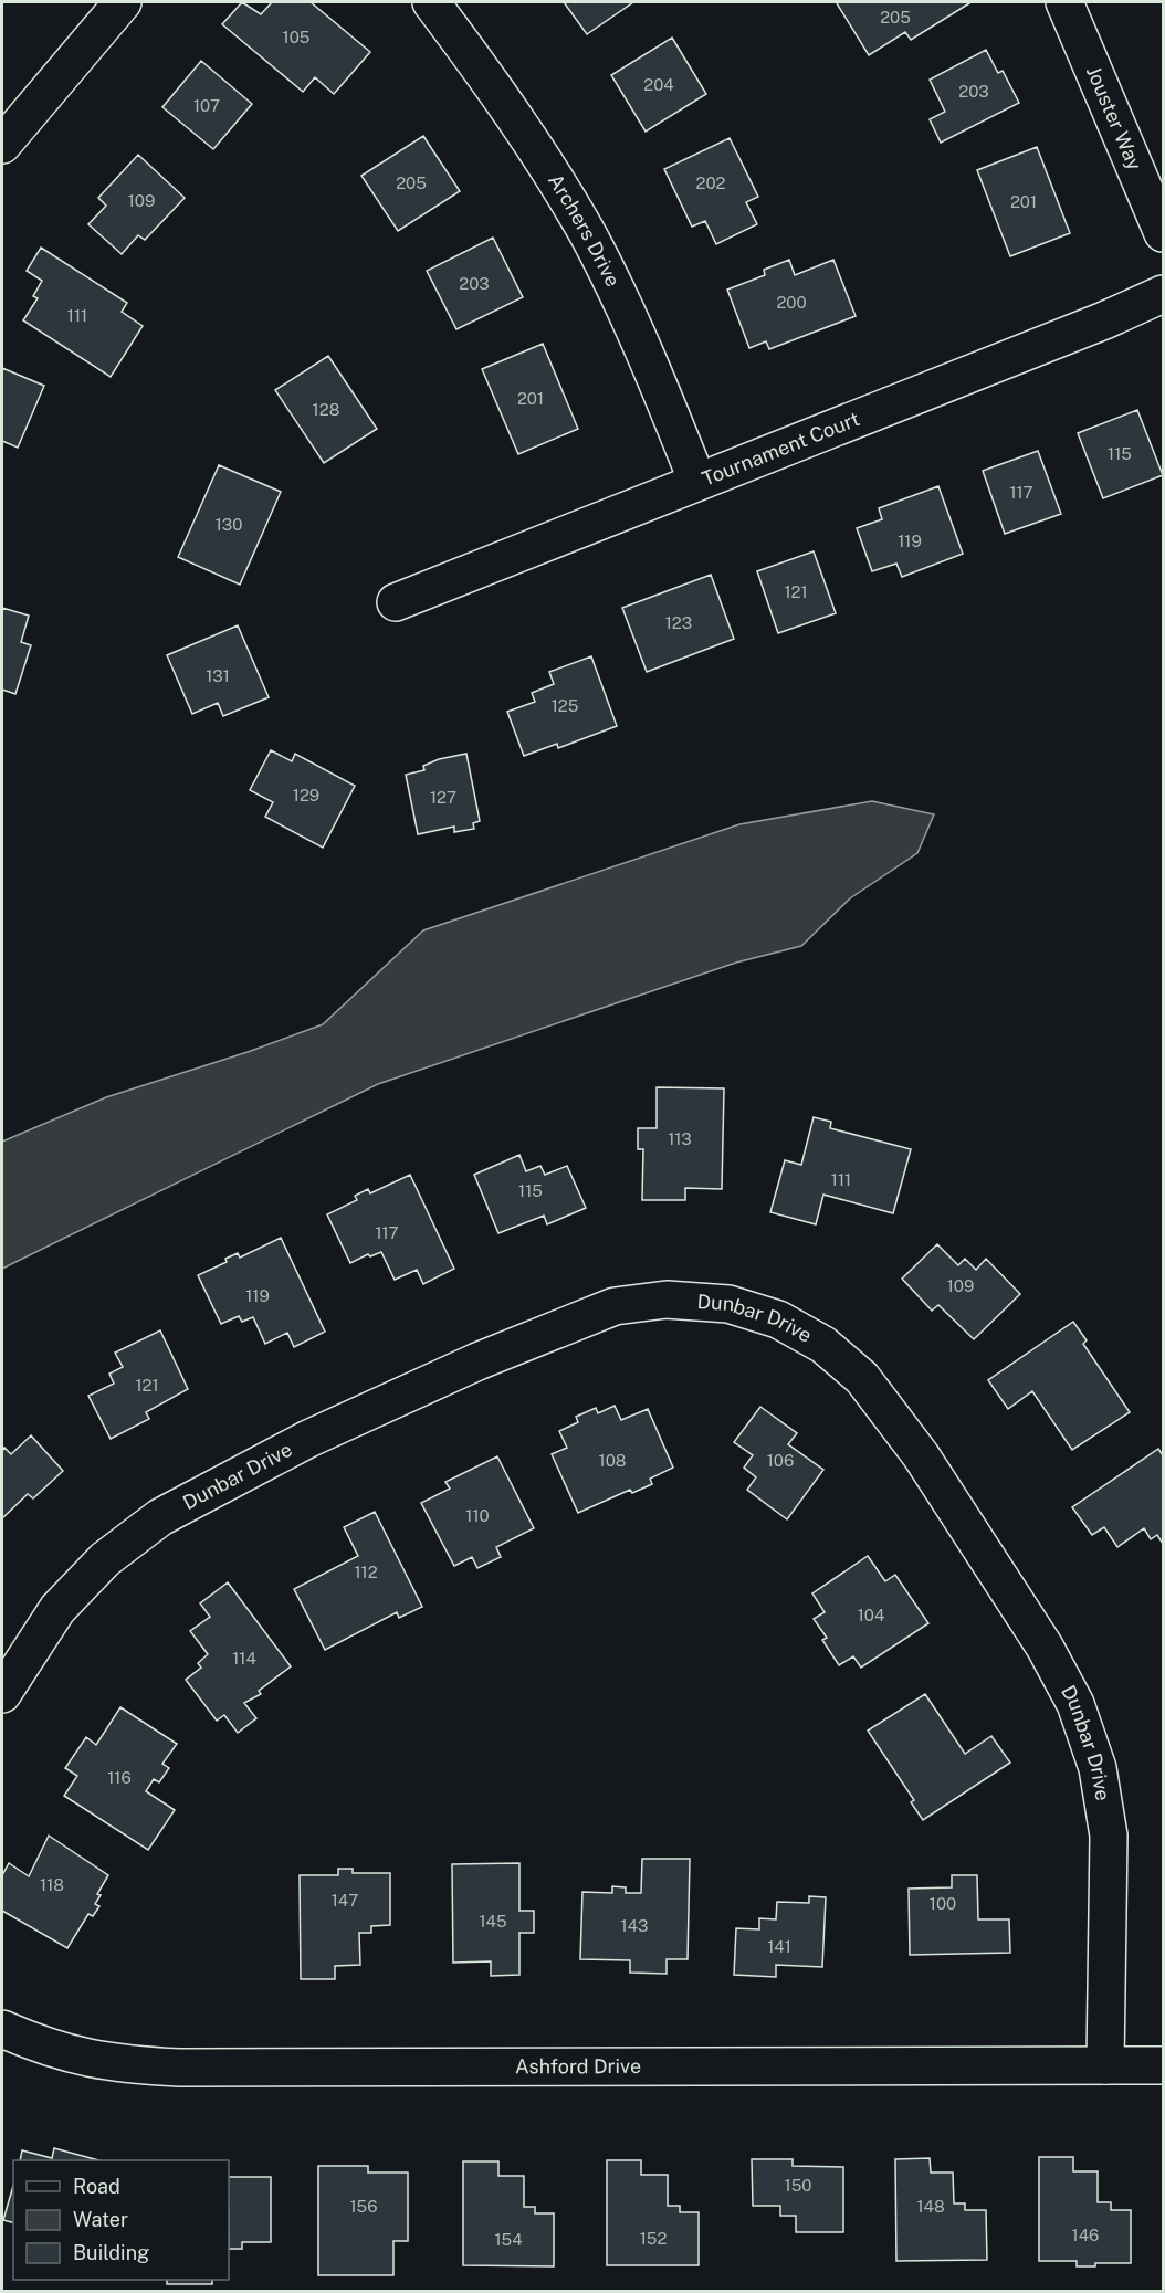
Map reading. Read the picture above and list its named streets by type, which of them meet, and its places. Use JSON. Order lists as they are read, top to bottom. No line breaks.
{"streets":{"street":["Jouster Way","Archers Drive","Tournament Court","Dunbar Drive","Ashford Drive"]},"crossings":[["Archers Drive","Tournament Court"],["Dunbar Drive","Ashford Drive"]],"house_numbers":["205","105","204","203","107","205","202","109","201","203","200","111","201","128","115","117","130","119","121","123","131","125","129","127","113","111","115","117","109","119","121","108","106","110","112","104","114","116","118","147","100","145","143","141","150","156","148","146","152","154"],"legend":["Road","Water","Building"]}
